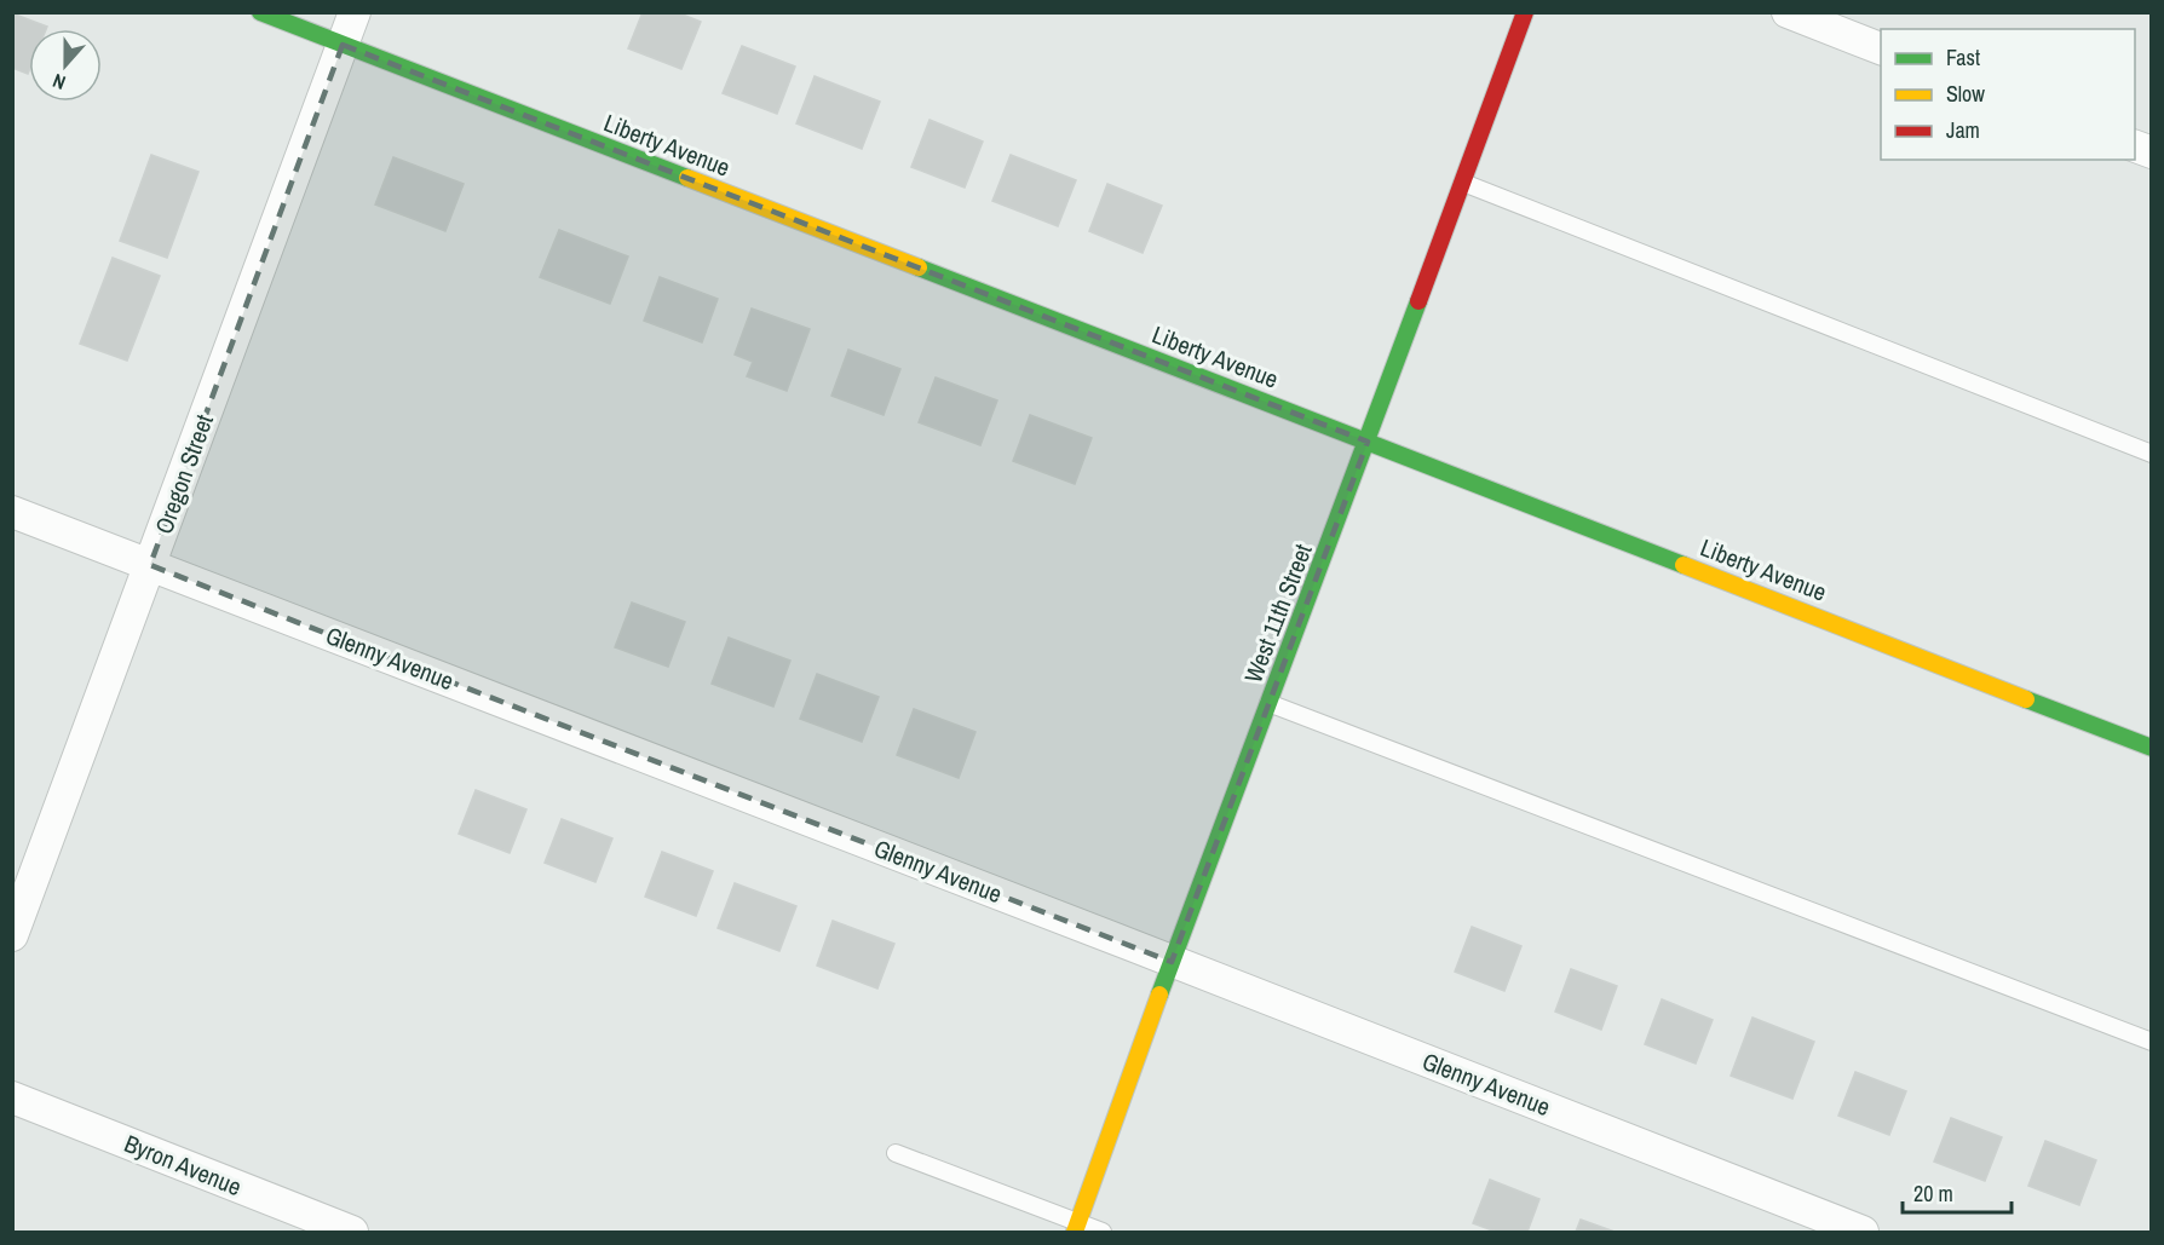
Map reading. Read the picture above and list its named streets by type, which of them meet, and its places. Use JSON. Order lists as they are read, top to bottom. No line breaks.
{"streets":{"street":["Liberty Avenue","Oregon Street","West 11th Street","Glenny Avenue","Byron Avenue"]},"crossings":[["Liberty Avenue","Oregon Street"],["Liberty Avenue","West 11th Street"],["Oregon Street","Glenny Avenue"],["West 11th Street","Glenny Avenue"]],"legend":["Fast","Slow","Jam"],"scale_bar":"20 m","north":"bottom"}
